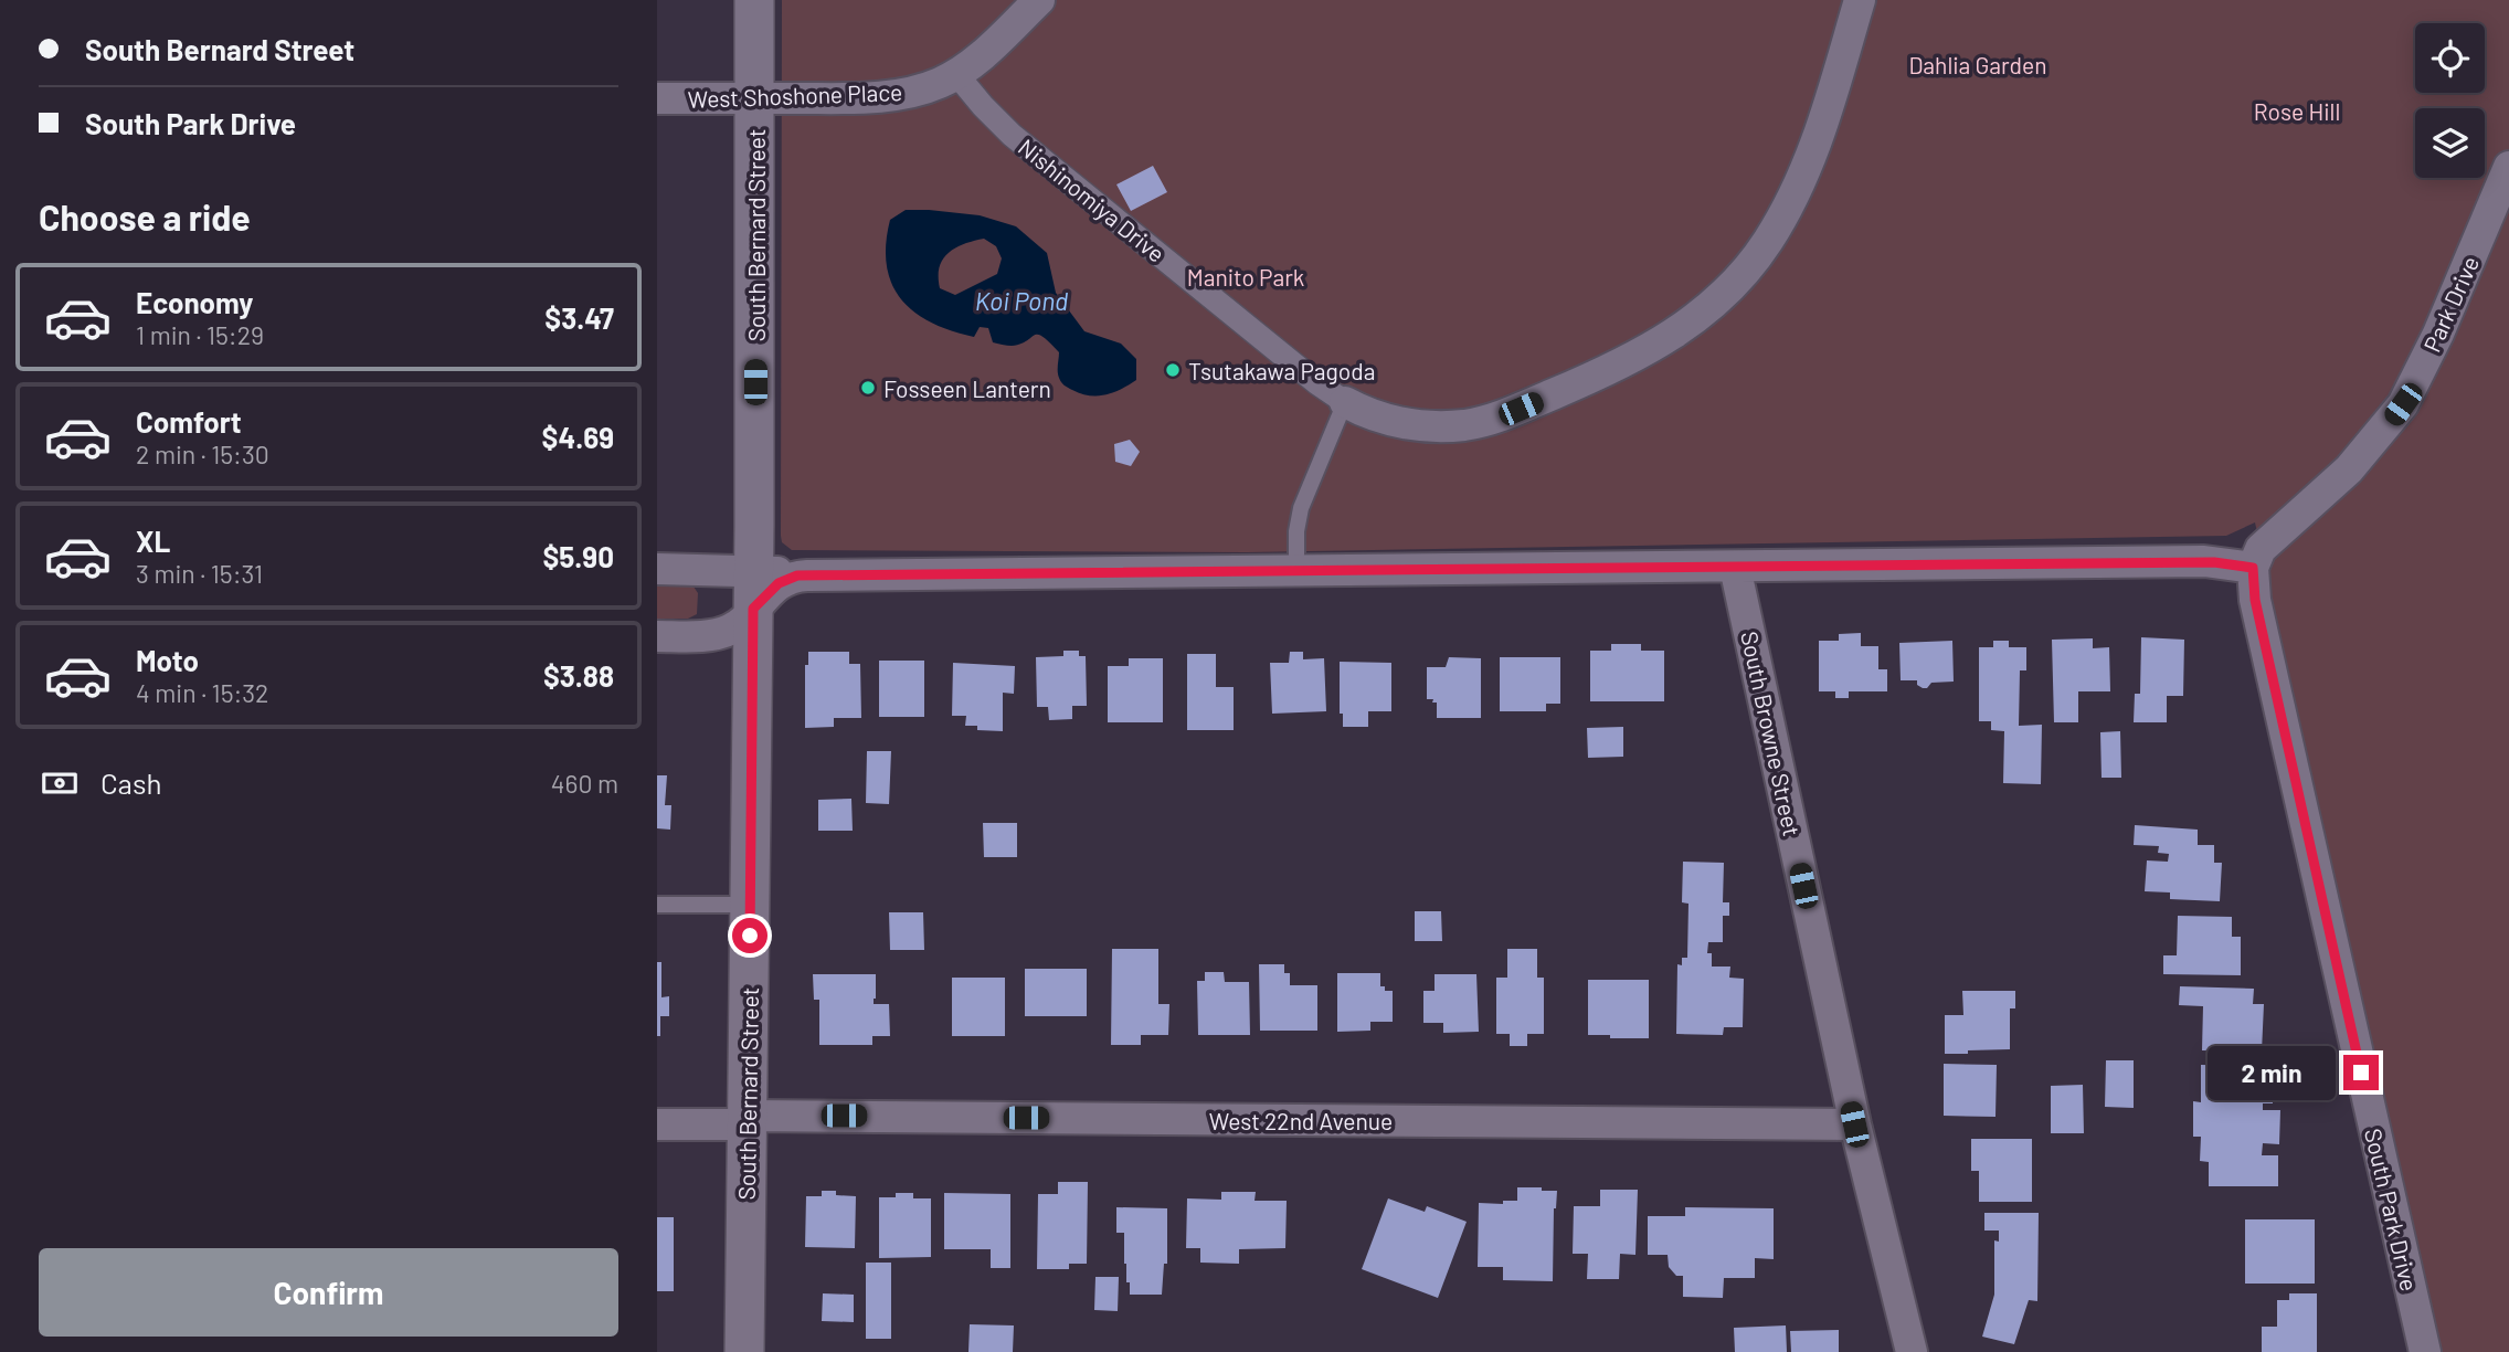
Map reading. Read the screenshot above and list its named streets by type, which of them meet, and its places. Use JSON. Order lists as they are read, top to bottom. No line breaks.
{"streets":{"street":["West Shoshone Place","Nishinomiya Drive","South Bernard Street","Park Drive","South Browne Street","West 22nd Avenue","South Park Drive"]},"crossings":[["West Shoshone Place","Nishinomiya Drive"],["West Shoshone Place","South Bernard Street"],["South Bernard Street","West 22nd Avenue"],["Park Drive","South Park Drive"],["South Browne Street","West 22nd Avenue"]],"water":["Koi Pond"],"parks":["Dahlia Garden","Rose Hill","Manito Park"],"places":["Tsutakawa Pagoda","Fosseen Lantern"],"page":{"banner":["South Bernard Street","South Park Drive"],"heading":"Choose a ride","list":[{"name":"Economy","note":"1 min · 15:29","value":"$3.47"},{"name":"Comfort","note":"2 min · 15:30","value":"$4.69"},{"name":"XL","note":"3 min · 15:31","value":"$5.90"},{"name":"Moto","note":"4 min · 15:32","value":"$3.88"}],"pay":["Cash","460 m"],"bubble":"2 min","buttons":"Confirm"}}
